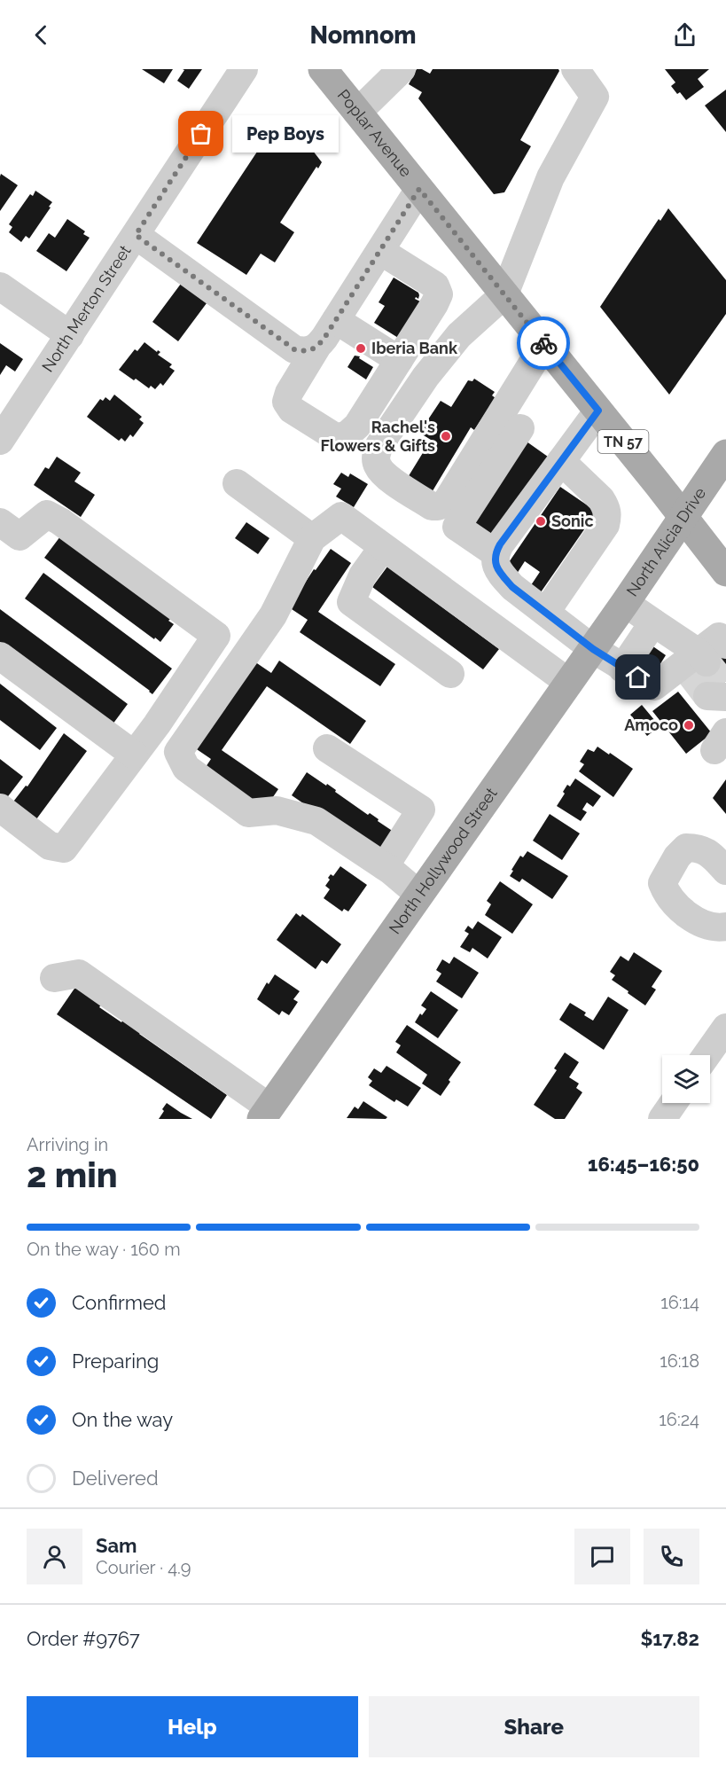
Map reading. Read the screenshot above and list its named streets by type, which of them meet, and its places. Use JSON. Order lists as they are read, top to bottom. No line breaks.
{"streets":{"main road":["Poplar Avenue","TN 57","North Alicia Drive","North Hollywood Street"],"street":["North Merton Street"]},"crossings":[["Poplar Avenue","North Alicia Drive"],["North Alicia Drive","North Hollywood Street"]],"places":["Pep Boys","Iberia Bank","Rachel's Flowers & Gifts","Sonic","Amoco"],"page":{"header":"Nomnom","bubble":"Pep Boys","heading":["2 min","Arriving in","16:45–16:50"],"panel":["Sam","Courier · 4.9","Order #9767","$17.82"],"bar":"On the way · 160 m","list":[["Confirmed","16:14"],["Preparing","16:18"],["On the way","16:24"],"Delivered"],"buttons":["Help","Share"]}}
